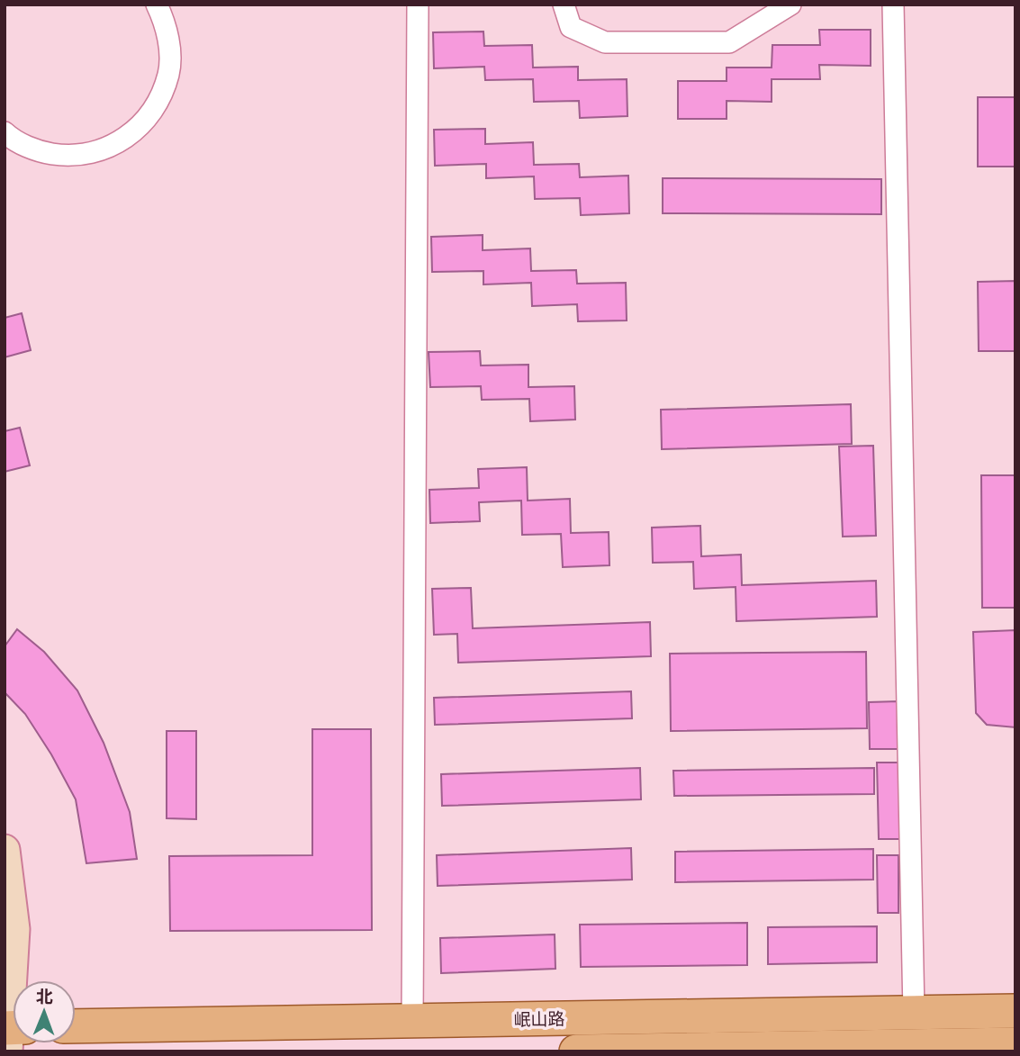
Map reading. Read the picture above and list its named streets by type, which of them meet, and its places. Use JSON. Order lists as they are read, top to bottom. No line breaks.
{"streets":{"main road":["岷山路"]},"north":"top"}
